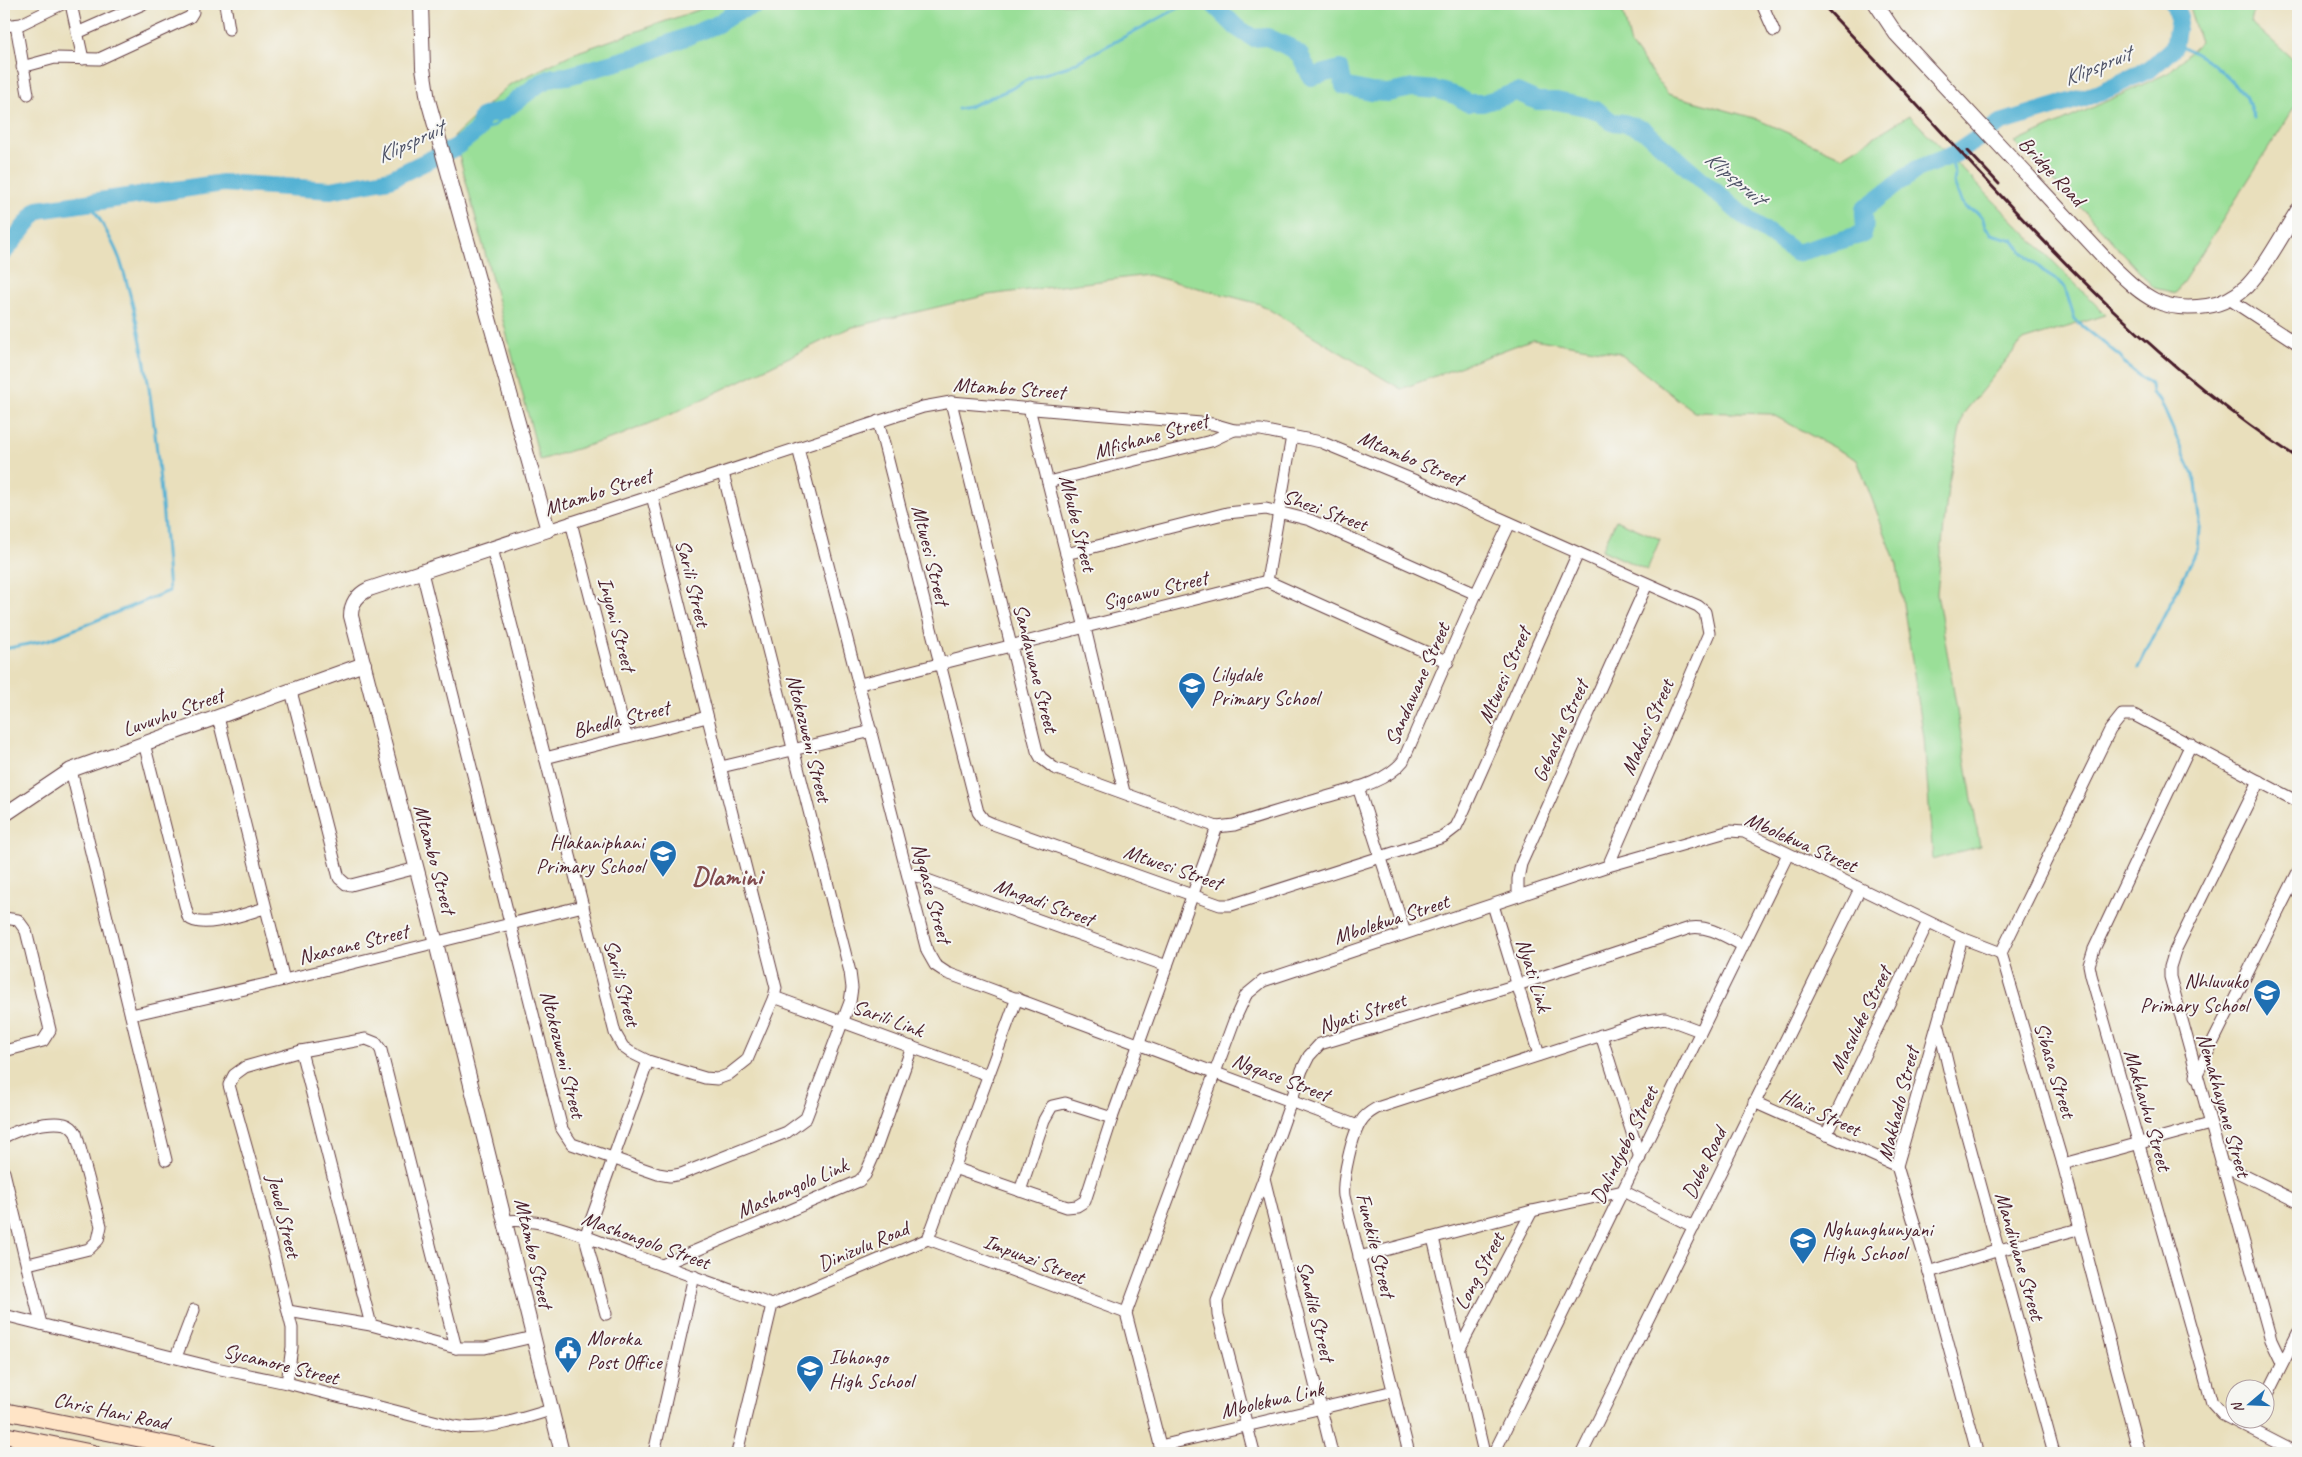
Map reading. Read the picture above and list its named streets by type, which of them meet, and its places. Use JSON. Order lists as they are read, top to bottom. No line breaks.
{"streets":{"main road":["Chris Hani Road"],"street":["Bridge Road","Mtambo Street","Mfishane Street","Shezi Street","Mbube Street","Mtwesi Street","Sarili Street","Sigcawu Street","Inyoni Street","Sandawane Street","Luvuvhu Street","Bhedla Street","Makasi Street","Gebashe Street","Ntokozweni Street","Mbolekwa Street","Ngqase Street","Mngadi Street","Nxasane Street","Nyati Link","Nyati Street","Sarili Link","Masuluke Street","Sibasa Street","Makhado Street","Nemakhayane Street","Makhavhu Street","Hlais Street","Dalindyebo Street","Dube Road","Mashongolo Link","Jewel Street","Mashongolo Street","Funekile Street","Dinizulu Road","Mandiwane Street","Impunzi Street","Long Street","Sandile Street","Sycamore Street","Mbolekwa Link"]},"crossings":[["Mtambo Street","Mfishane Street"],["Mtambo Street","Mbube Street"],["Mtambo Street","Mtwesi Street"],["Mtambo Street","Sarili Street"],["Mtambo Street","Inyoni Street"],["Mtambo Street","Sandawane Street"],["Mtambo Street","Luvuvhu Street"],["Mtambo Street","Makasi Street"],["Mtambo Street","Gebashe Street"],["Mtambo Street","Ntokozweni Street"],["Mtambo Street","Ngqase Street"],["Mtambo Street","Nxasane Street"],["Mtambo Street","Mashongolo Street"],["Mtambo Street","Sycamore Street"],["Mfishane Street","Mbube Street"],["Shezi Street","Mbube Street"],["Shezi Street","Sandawane Street"],["Mbube Street","Sigcawu Street"],["Mbube Street","Sandawane Street"],["Mtwesi Street","Sigcawu Street"],["Sarili Street","Bhedla Street"],["Sarili Street","Nxasane Street"],["Sarili Street","Sarili Link"],["Sigcawu Street","Sandawane Street"],["Sigcawu Street","Ngqase Street"],["Inyoni Street","Bhedla Street"],["Makasi Street","Mbolekwa Street"],["Gebashe Street","Mbolekwa Street"],["Ntokozweni Street","Nxasane Street"],["Ntokozweni Street","Sarili Link"],["Mbolekwa Street","Ngqase Street"],["Mbolekwa Street","Nyati Link"],["Mbolekwa Street","Masuluke Street"],["Mbolekwa Street","Sibasa Street"],["Mbolekwa Street","Makhado Street"],["Mbolekwa Street","Dalindyebo Street"],["Mbolekwa Street","Dube Road"],["Mbolekwa Street","Impunzi Street"],["Ngqase Street","Mngadi Street"],["Ngqase Street","Nyati Street"],["Ngqase Street","Funekile Street"],["Ngqase Street","Dinizulu Road"],["Nyati Link","Nyati Street"],["Nyati Street","Dalindyebo Street"],["Nyati Street","Sandile Street"],["Nyati Street","Mbolekwa Link"],["Sarili Link","Mashongolo Link"],["Sarili Link","Dinizulu Road"],["Masuluke Street","Hlais Street"],["Makhado Street","Hlais Street"],["Makhado Street","Mandiwane Street"],["Hlais Street","Dube Road"],["Dalindyebo Street","Long Street"],["Mashongolo Link","Mashongolo Street"],["Jewel Street","Sycamore Street"],["Mashongolo Street","Dinizulu Road"],["Funekile Street","Long Street"],["Funekile Street","Mbolekwa Link"],["Dinizulu Road","Impunzi Street"],["Sandile Street","Mbolekwa Link"]],"districts":["Dlamini"],"water":["Klipspruit"],"places":{"school or university":["Lilydale Primary School","Hlakaniphani Primary School","Nhluvuko Primary School","Nghunghunyani High School","Ibhongo High School"],"public building":["Moroka Post Office"]},"north":"left"}
